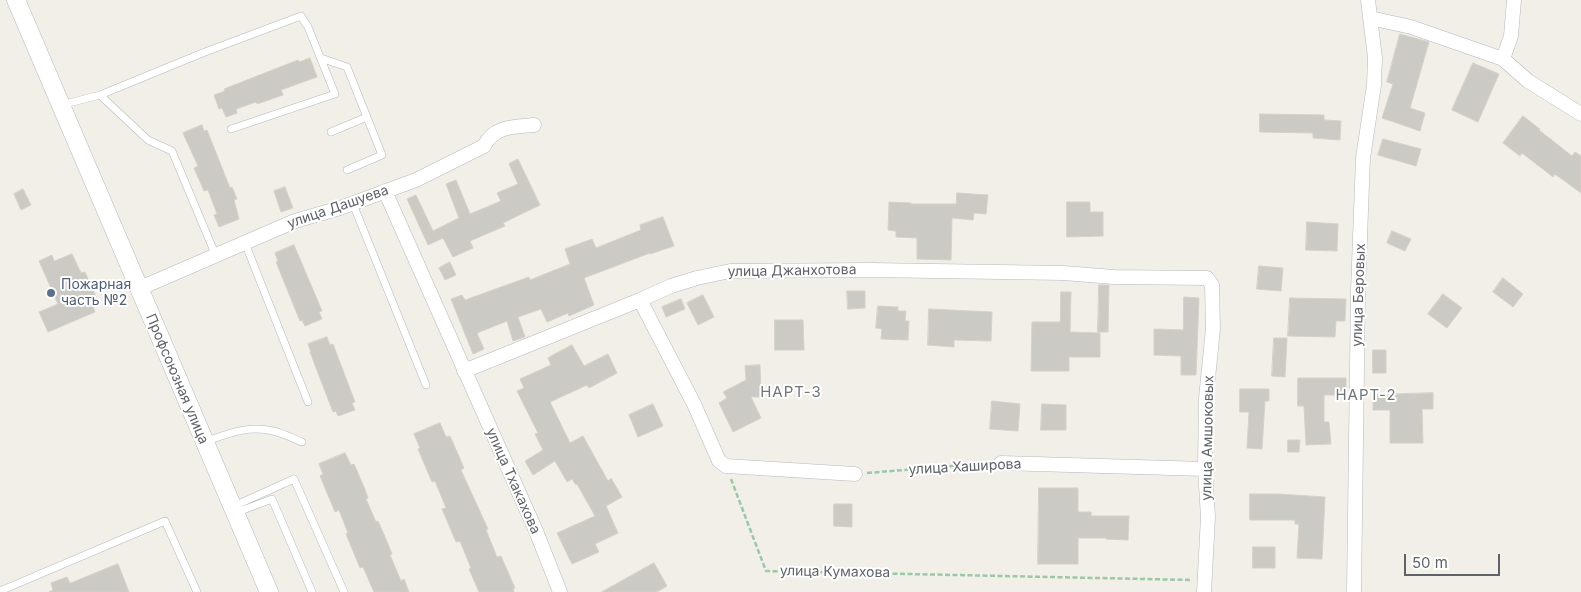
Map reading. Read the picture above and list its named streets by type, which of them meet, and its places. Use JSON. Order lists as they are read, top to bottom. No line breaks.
{"streets":{"street":["улица Дашуева","улица Джанхотова","улица Беровых","Профсоюзная улица","улица Амшоковых","улица Хаширова","улица Тхакахова"],"path":["улица Кумахова"]},"crossings":[["улица Дашуева","Профсоюзная улица"],["улица Джанхотова","улица Амшоковых"],["улица Джанхотова","улица Тхакахова"],["улица Амшоковых","улица Хаширова"],["улица Амшоковых","улица Кумахова"]],"districts":["НАРТ-3","НАРТ-2"],"places":["Пожарная часть №2"],"scale_bar":"50 m"}
